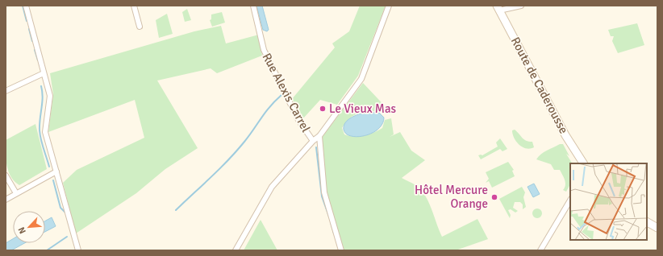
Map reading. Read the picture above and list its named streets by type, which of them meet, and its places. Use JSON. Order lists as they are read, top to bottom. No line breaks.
{"streets":{"main road":["Route de Caderousse"],"street":["Rue Alexis Carrel"]},"places":["Le Vieux Mas","Hôtel Mercure Orange"],"north":"bottom left"}
